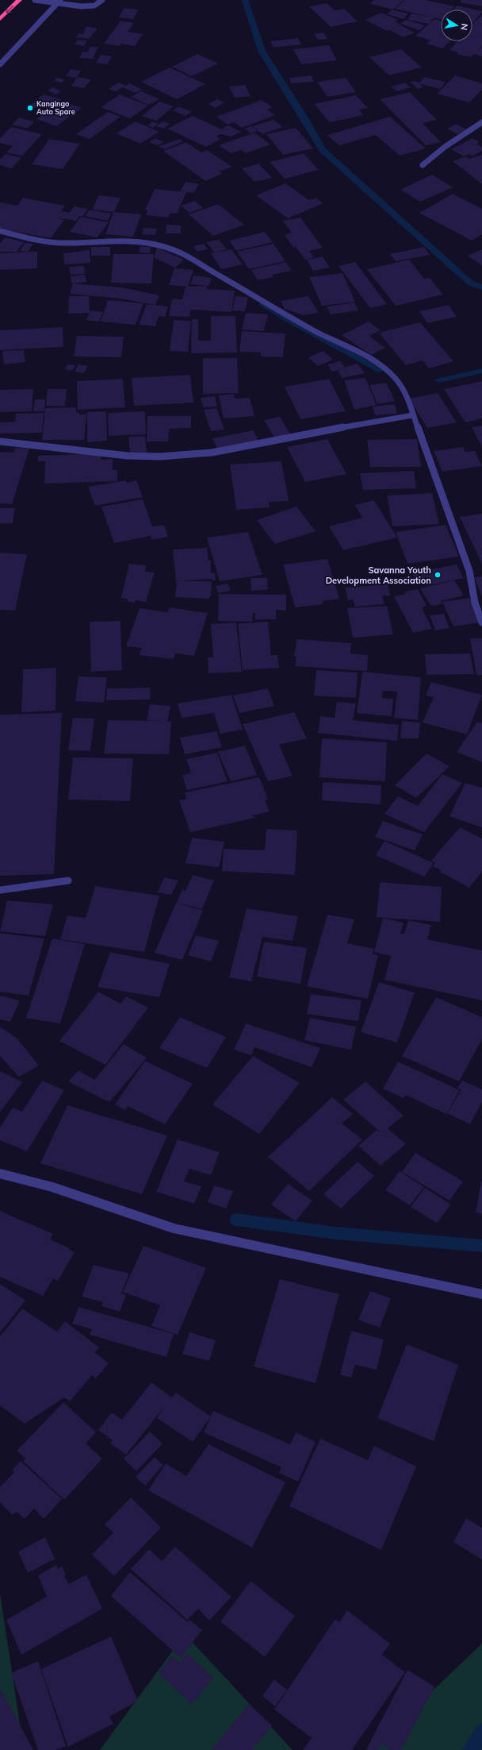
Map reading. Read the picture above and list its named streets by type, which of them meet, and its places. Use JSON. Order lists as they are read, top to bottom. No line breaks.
{"places":["Kangingo Auto Spare","Savanna Youth Development Association"],"north":"right"}
